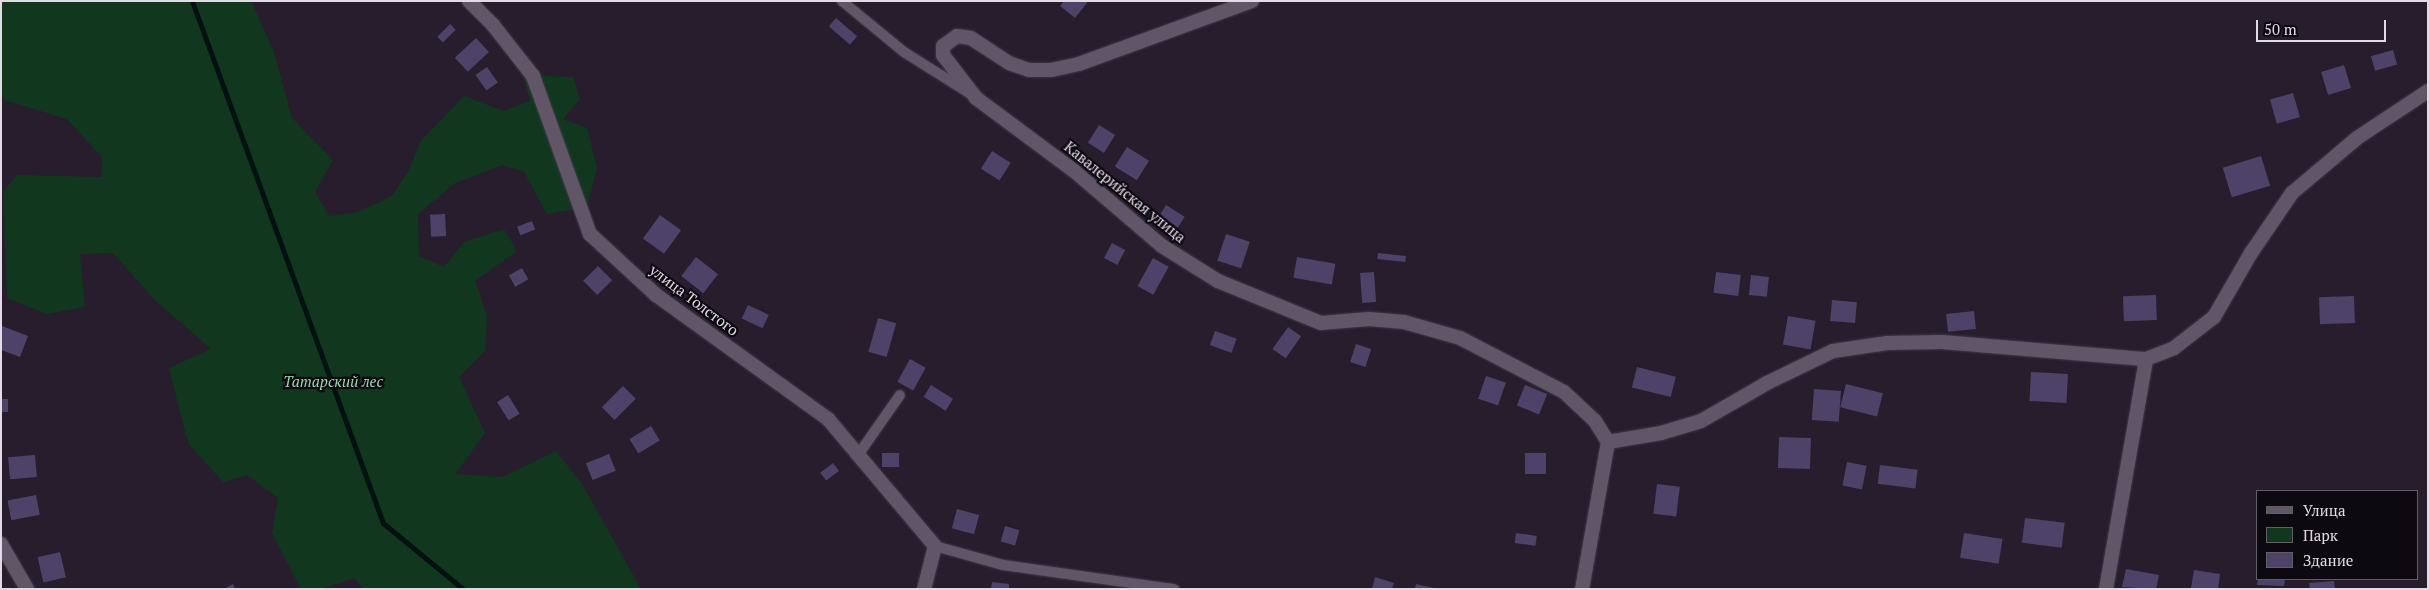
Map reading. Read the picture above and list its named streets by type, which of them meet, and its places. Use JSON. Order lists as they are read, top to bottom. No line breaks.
{"streets":{"street":["Кавалерийская улица","улица Толстого"]},"parks":["Татарский лес"],"legend":["Улица","Парк","Здание"],"scale_bar":"50 m"}
